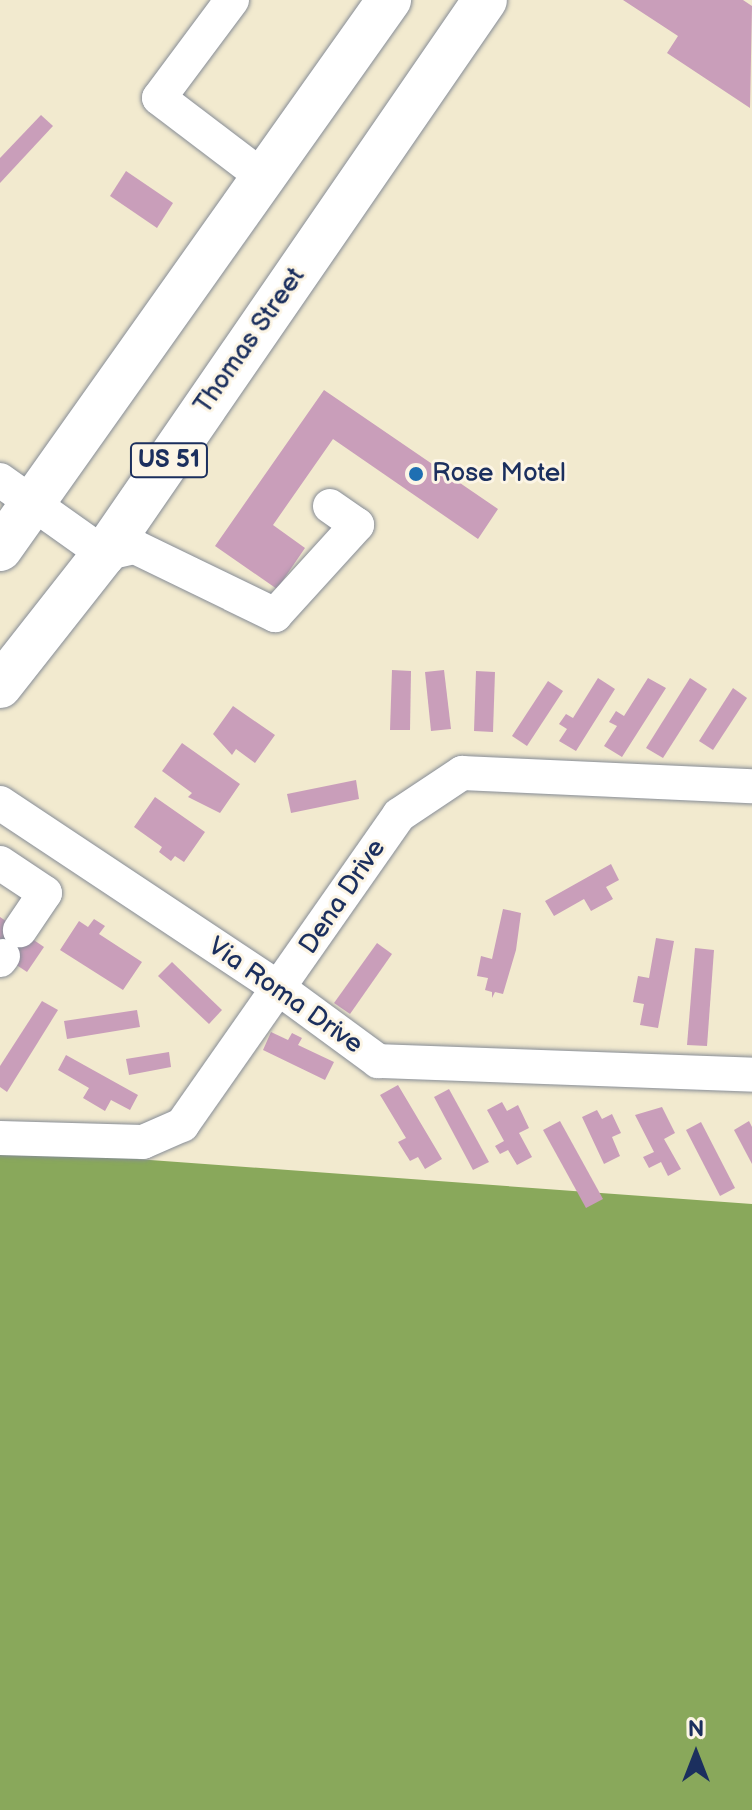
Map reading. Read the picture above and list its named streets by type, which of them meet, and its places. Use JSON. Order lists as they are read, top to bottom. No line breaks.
{"streets":{"highway":["Thomas Street","US 51"],"street":["Dena Drive","Via Roma Drive"]},"crossings":[["Dena Drive","Via Roma Drive"]],"places":["Rose Motel"],"north":"top"}
